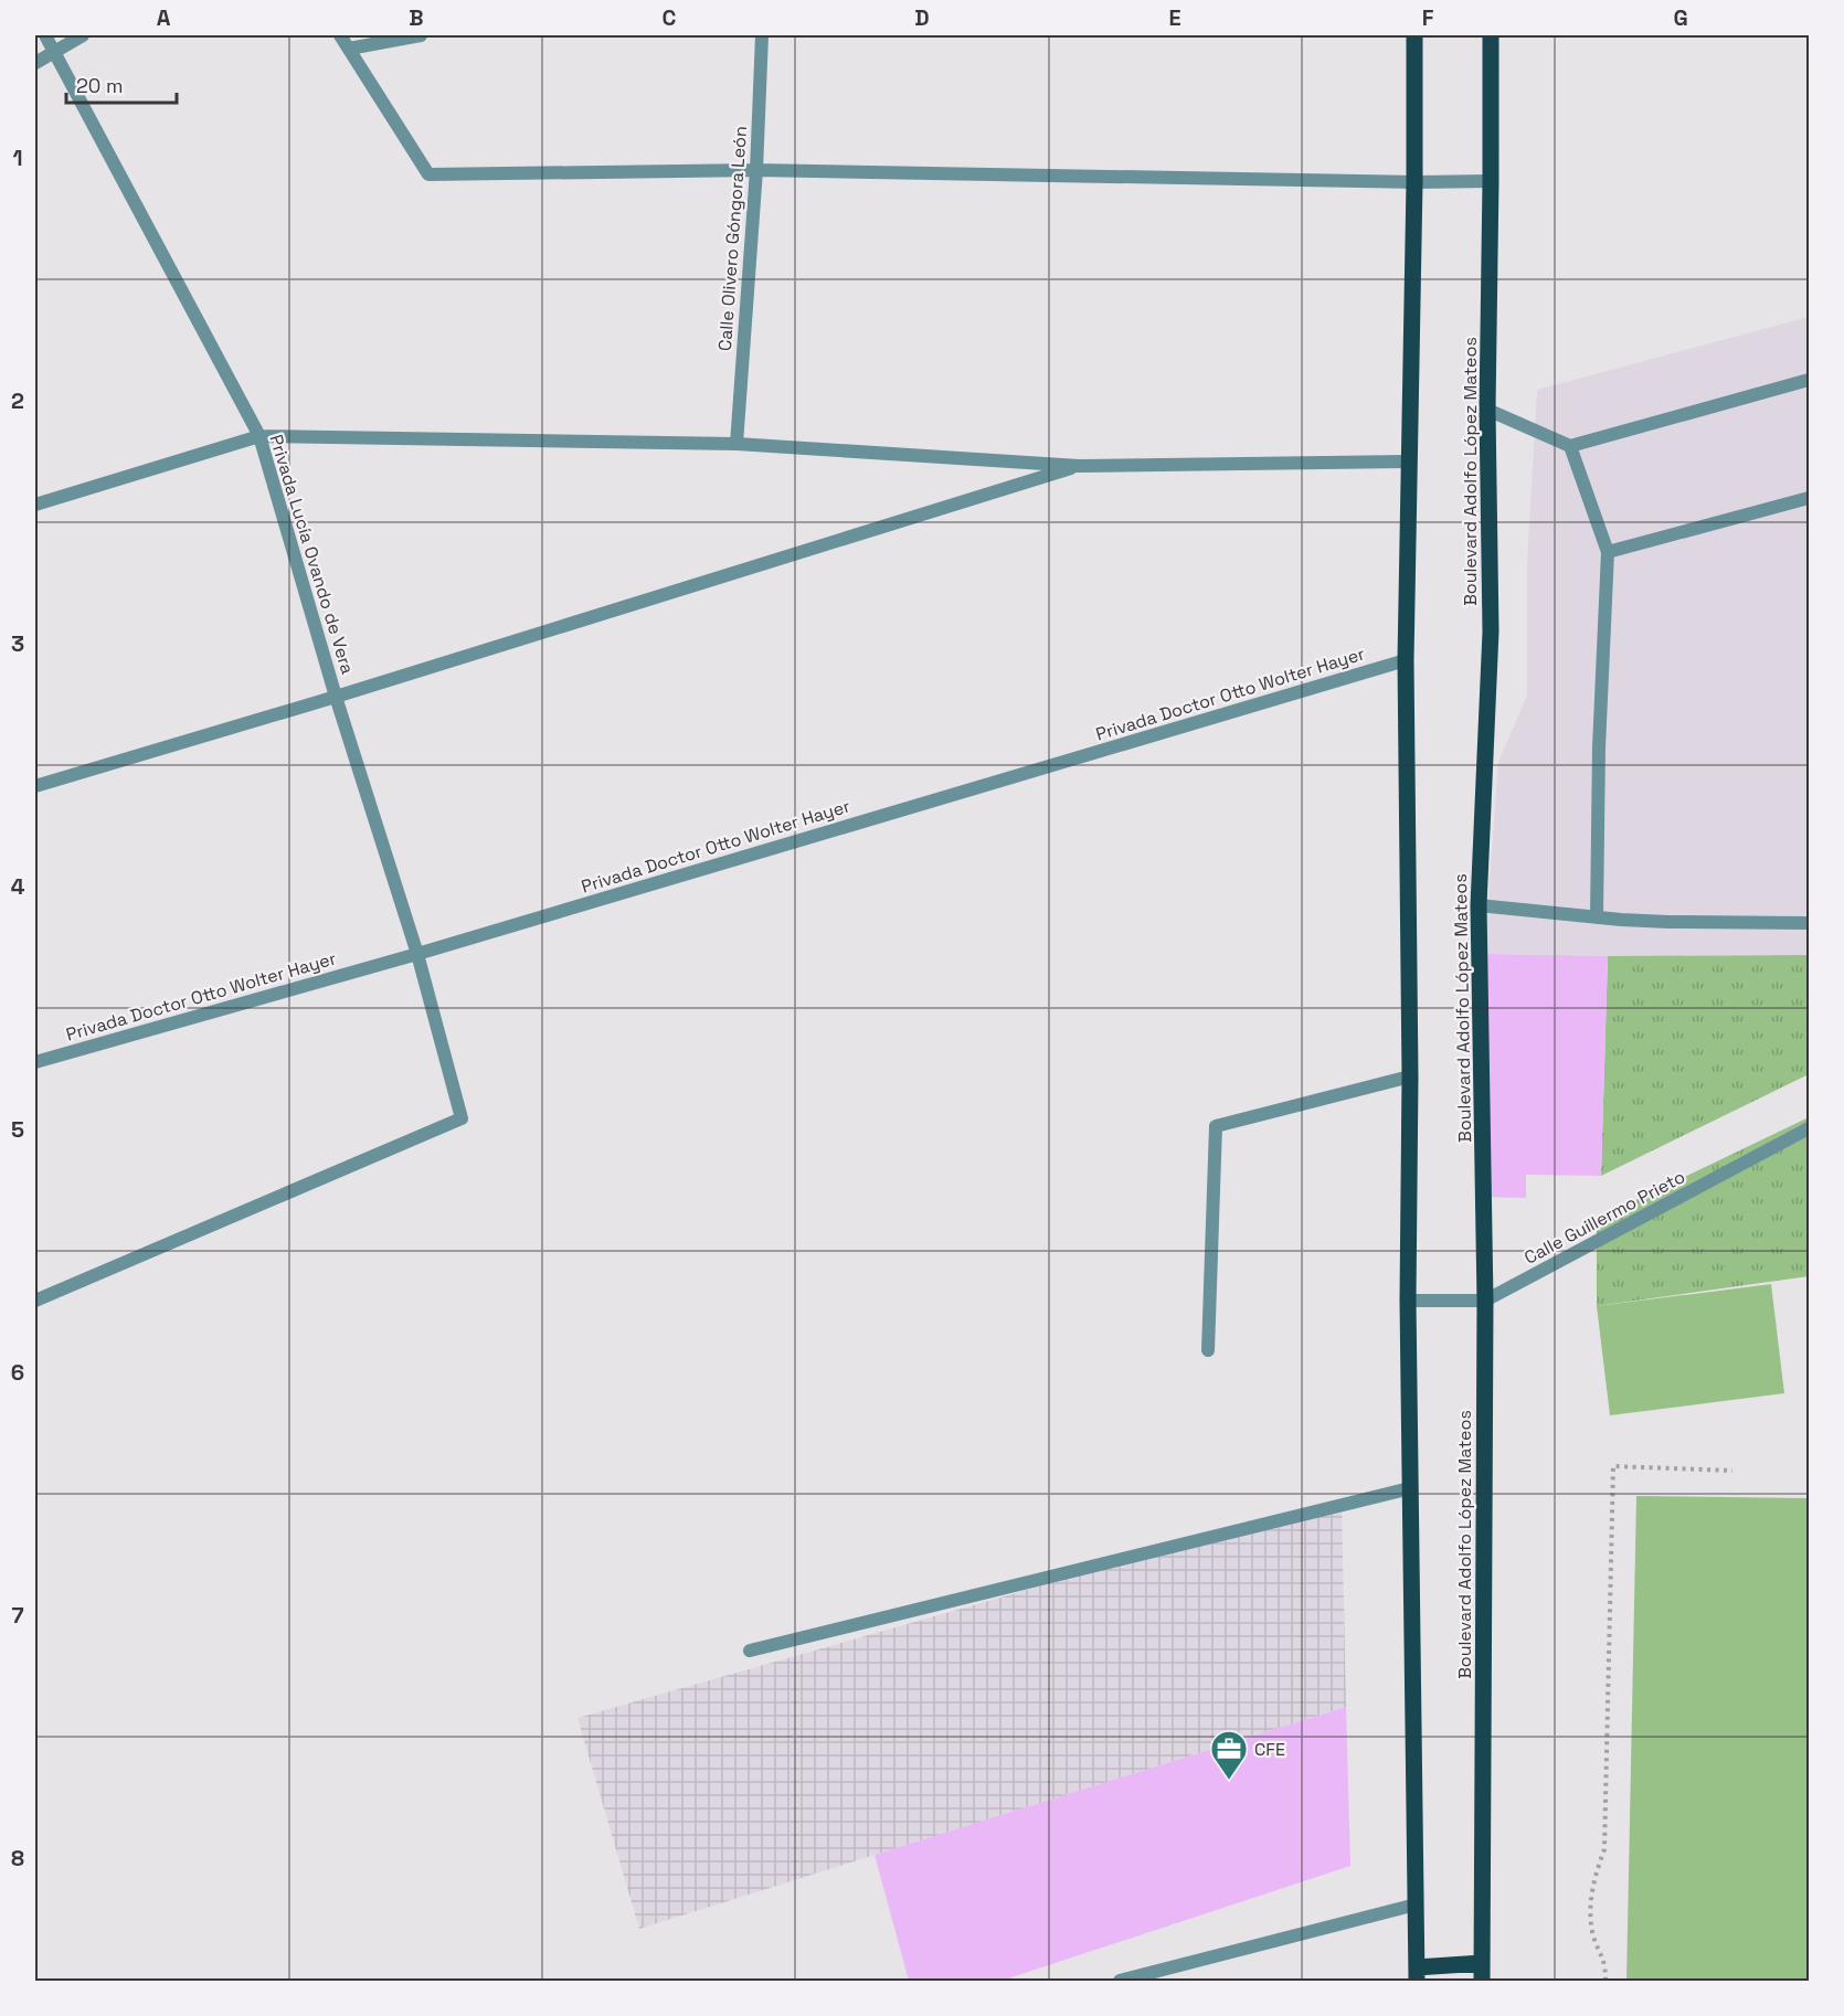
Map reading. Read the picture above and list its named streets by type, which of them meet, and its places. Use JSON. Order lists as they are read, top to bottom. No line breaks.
{"streets":{"main road":["Boulevard Adolfo López Mateos"],"street":["Calle Olivero Góngora León","Privada Lucía Ovando de Vera","Privada Doctor Otto Wolter Hayer","Calle Guillermo Prieto"]},"crossings":[["Boulevard Adolfo López Mateos","Calle Guillermo Prieto"],["Privada Lucía Ovando de Vera","Privada Doctor Otto Wolter Hayer"]],"places":{"office":["CFE"]},"scale_bar":"20 m","grid":{"columns":["A","B","C","D","E","F","G"],"rows":["1","2","3","4","5","6","7","8"]}}
